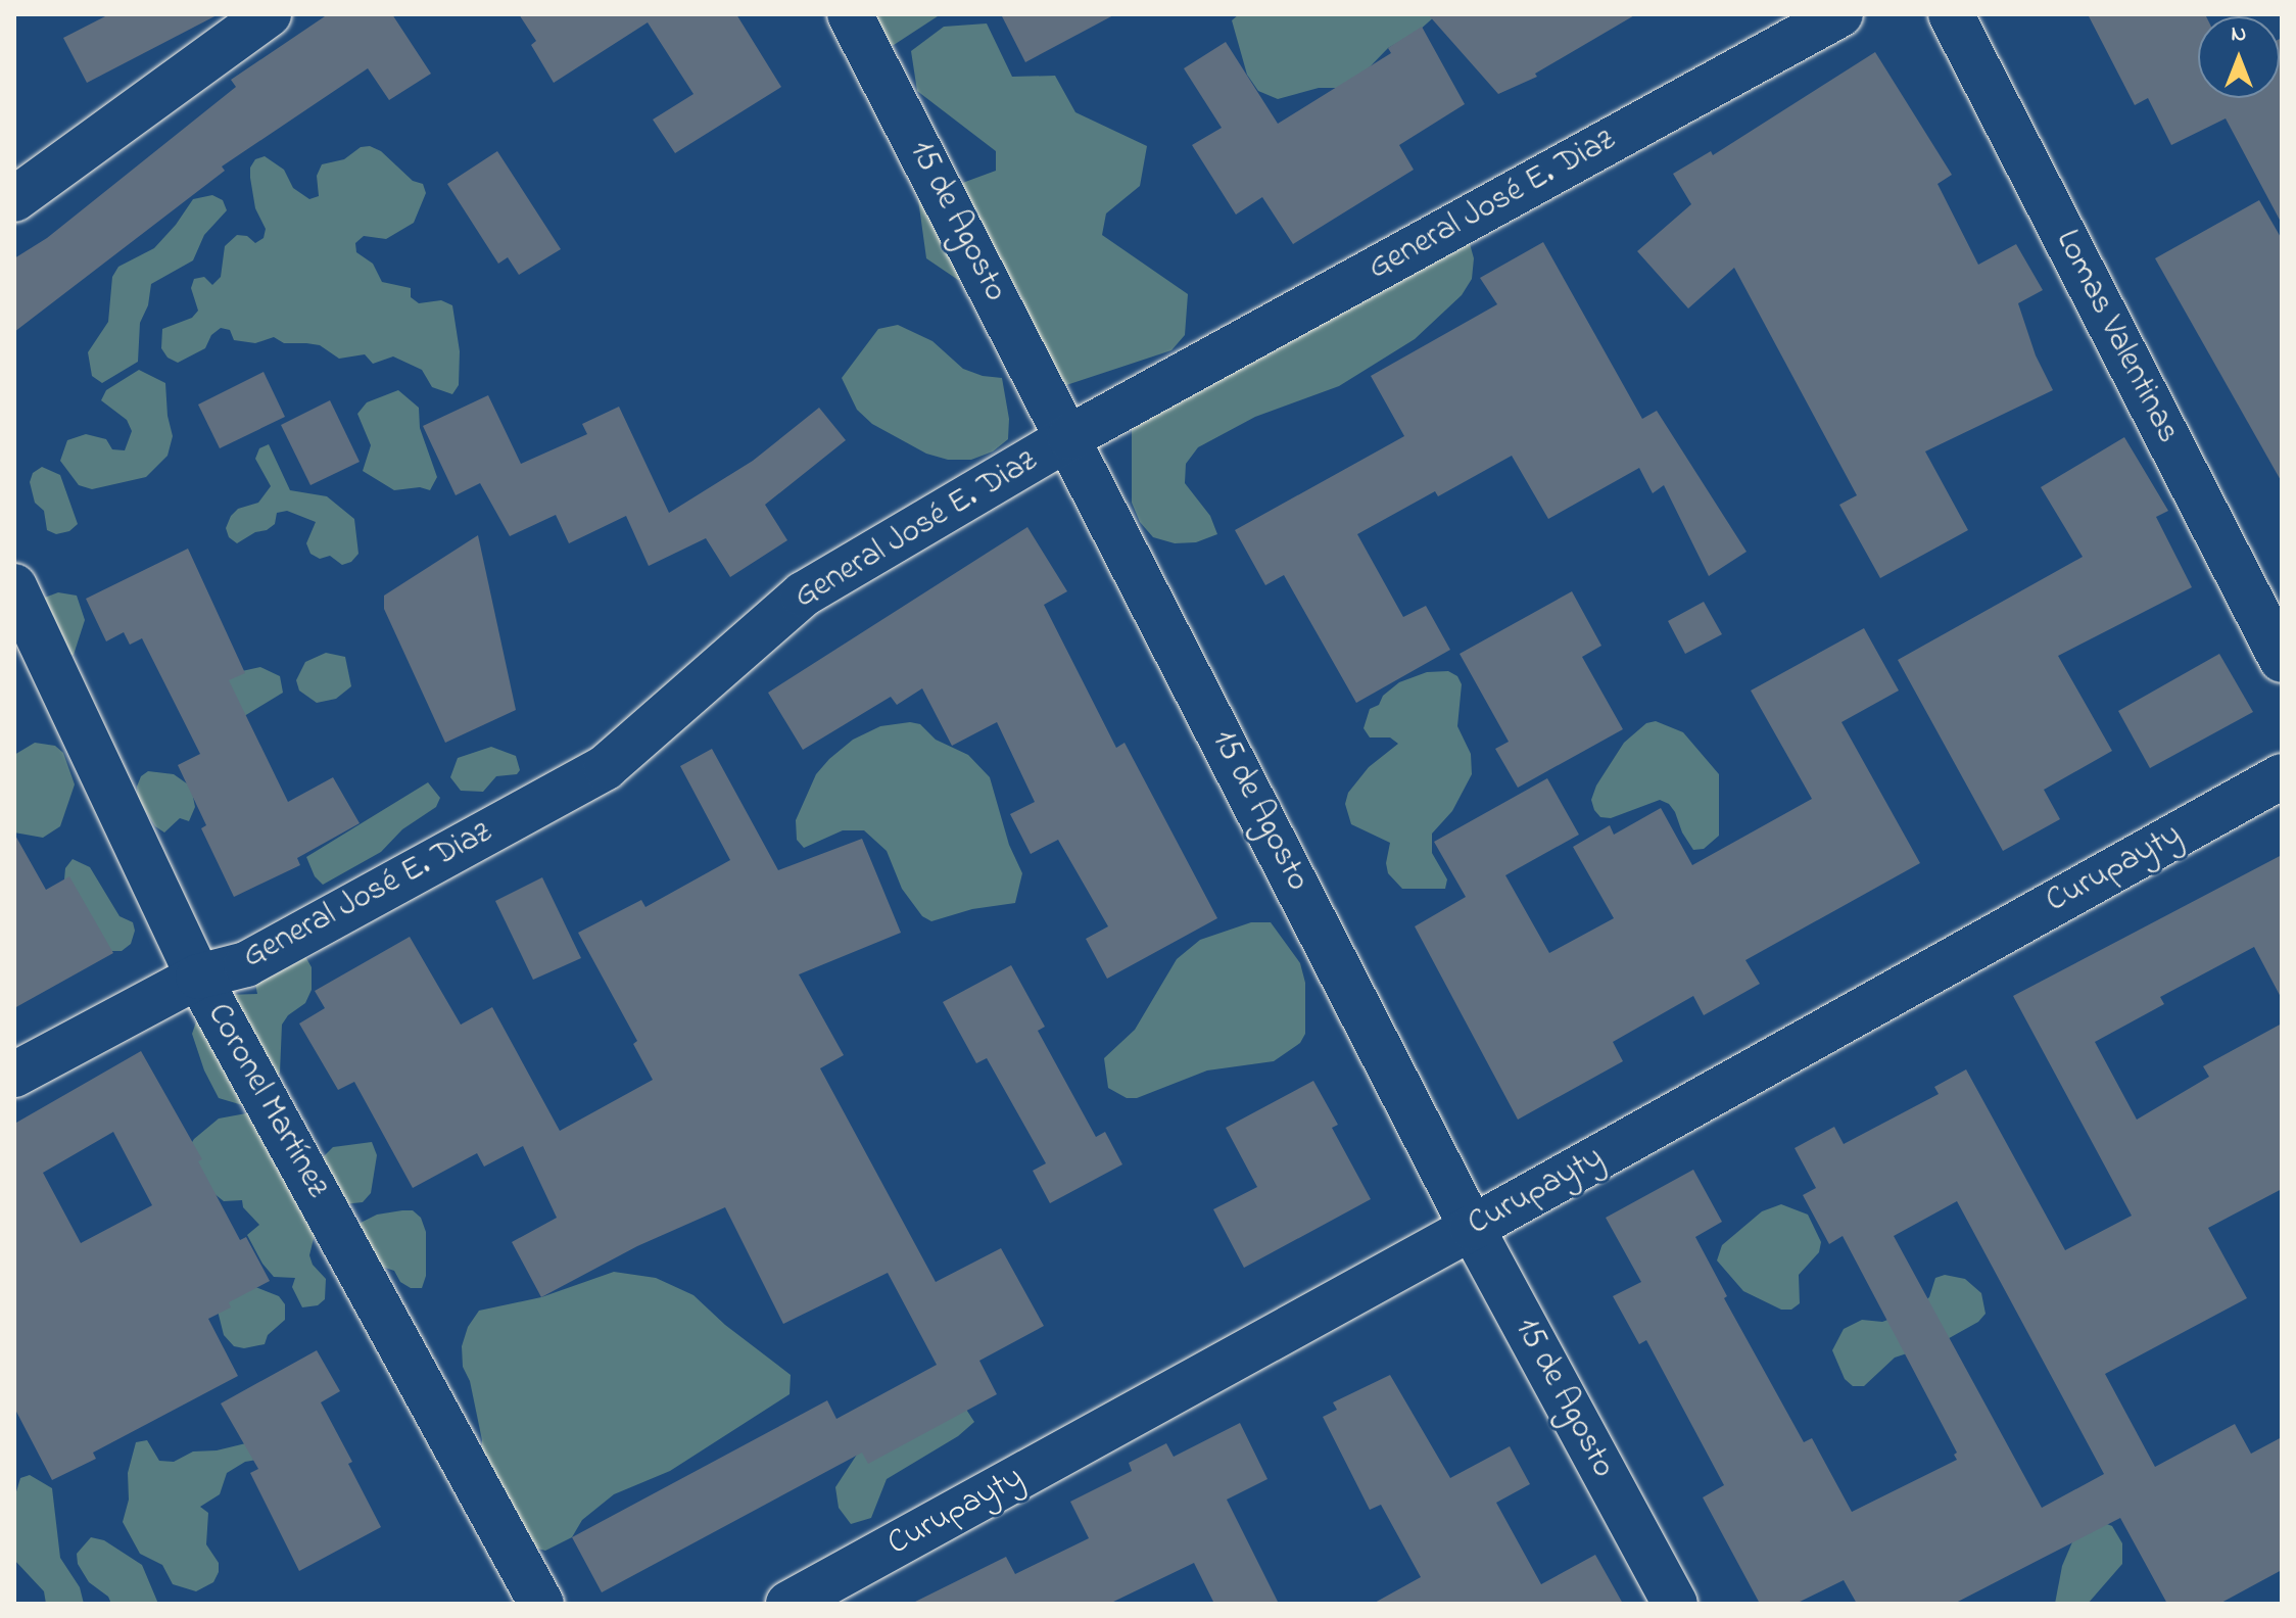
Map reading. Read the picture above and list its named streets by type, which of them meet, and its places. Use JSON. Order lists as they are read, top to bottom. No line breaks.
{"streets":{"street":["General José E. Diaz","15 de Agosto","Lomas Valentinas","Curupayty","Coronel Martínez"]},"crossings":[["General José E. Diaz","15 de Agosto"],["General José E. Diaz","Coronel Martínez"],["15 de Agosto","Curupayty"]],"north":"top"}
